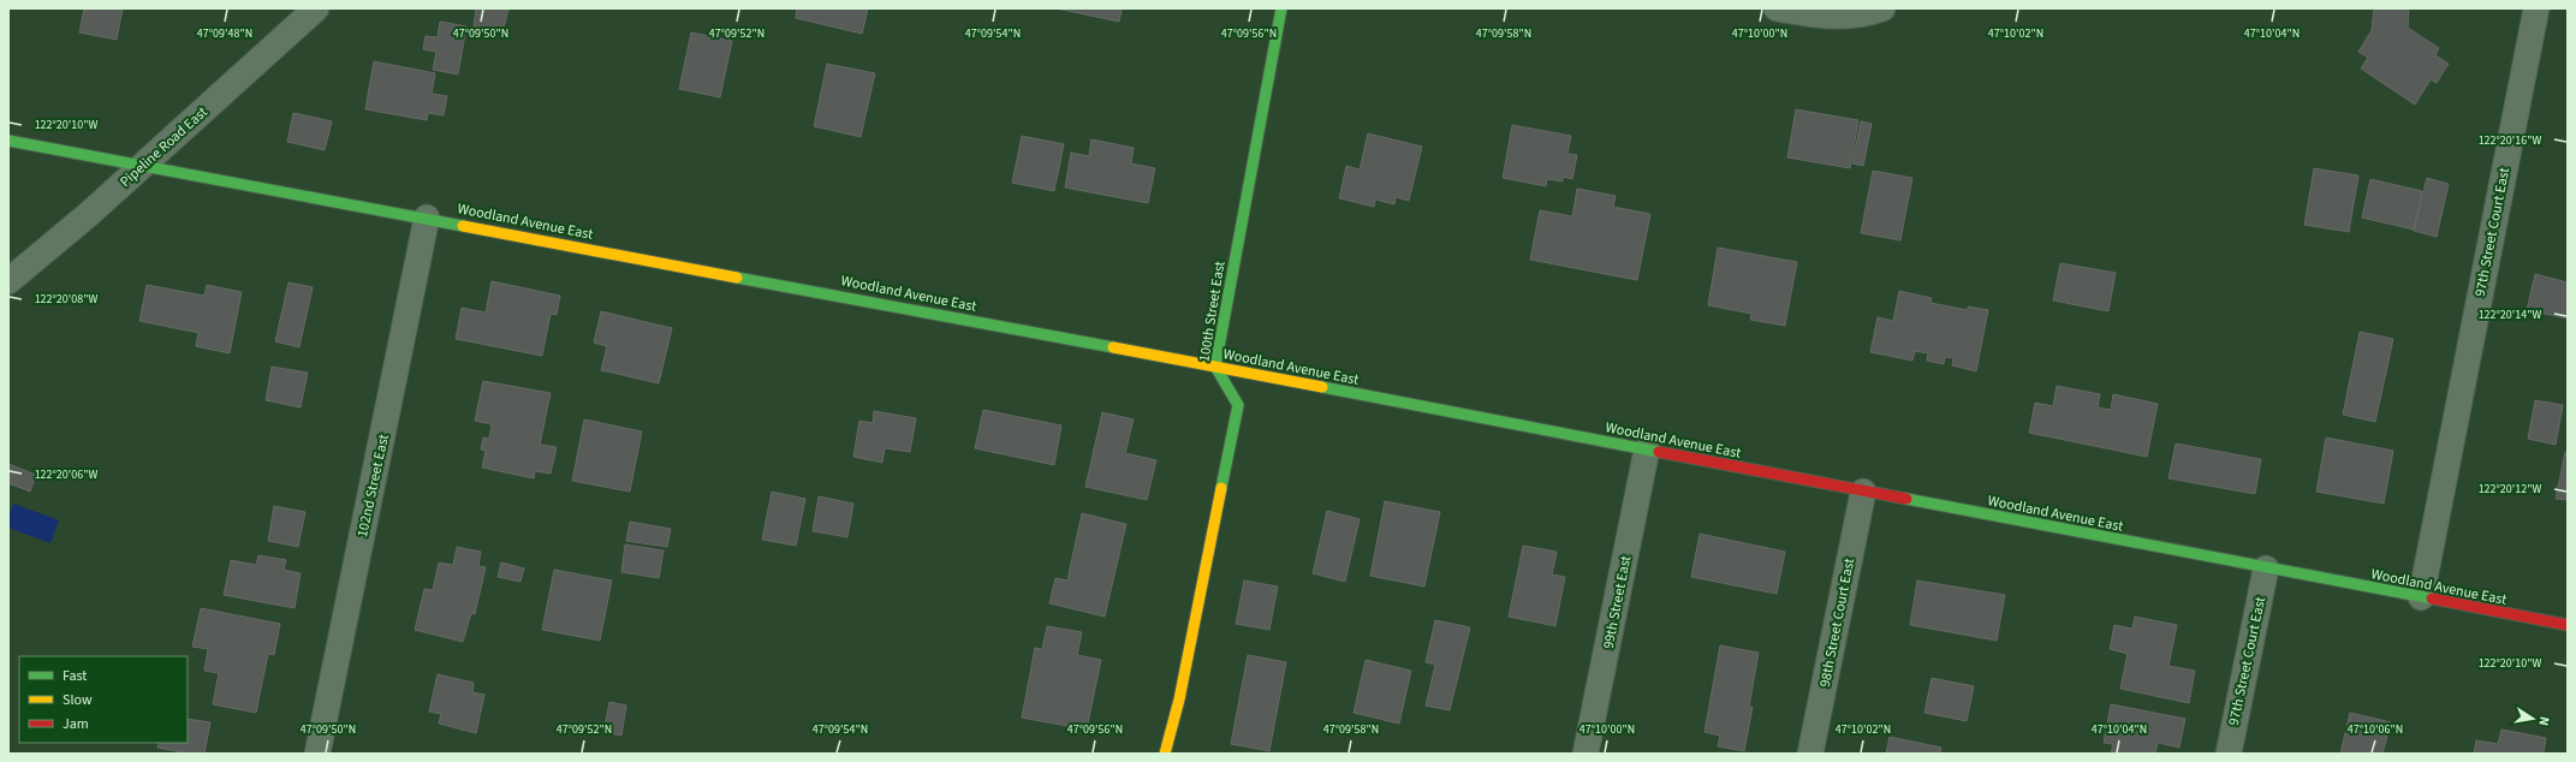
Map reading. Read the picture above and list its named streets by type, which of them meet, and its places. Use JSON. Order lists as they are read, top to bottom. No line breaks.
{"streets":{"street":["Pipeline Road East","Woodland Avenue East","97th Street Court East","100th Street East","102nd Street East","99th Street East","98th Street Court East"]},"crossings":[["Pipeline Road East","Woodland Avenue East"],["Woodland Avenue East","97th Street Court East"],["Woodland Avenue East","100th Street East"],["Woodland Avenue East","102nd Street East"],["Woodland Avenue East","99th Street East"],["Woodland Avenue East","98th Street Court East"]],"legend":["Fast","Slow","Jam"],"north":"right","coordinates":["47°09'48\"N","47°09'50\"N","47°09'52\"N","47°09'54\"N","47°09'56\"N","47°09'58\"N","47°10'00\"N","47°10'02\"N","47°10'04\"N","122°20'10\"W","122°20'16\"W","122°20'08\"W","122°20'14\"W","122°20'06\"W","122°20'12\"W","47°10'06\"N"]}
